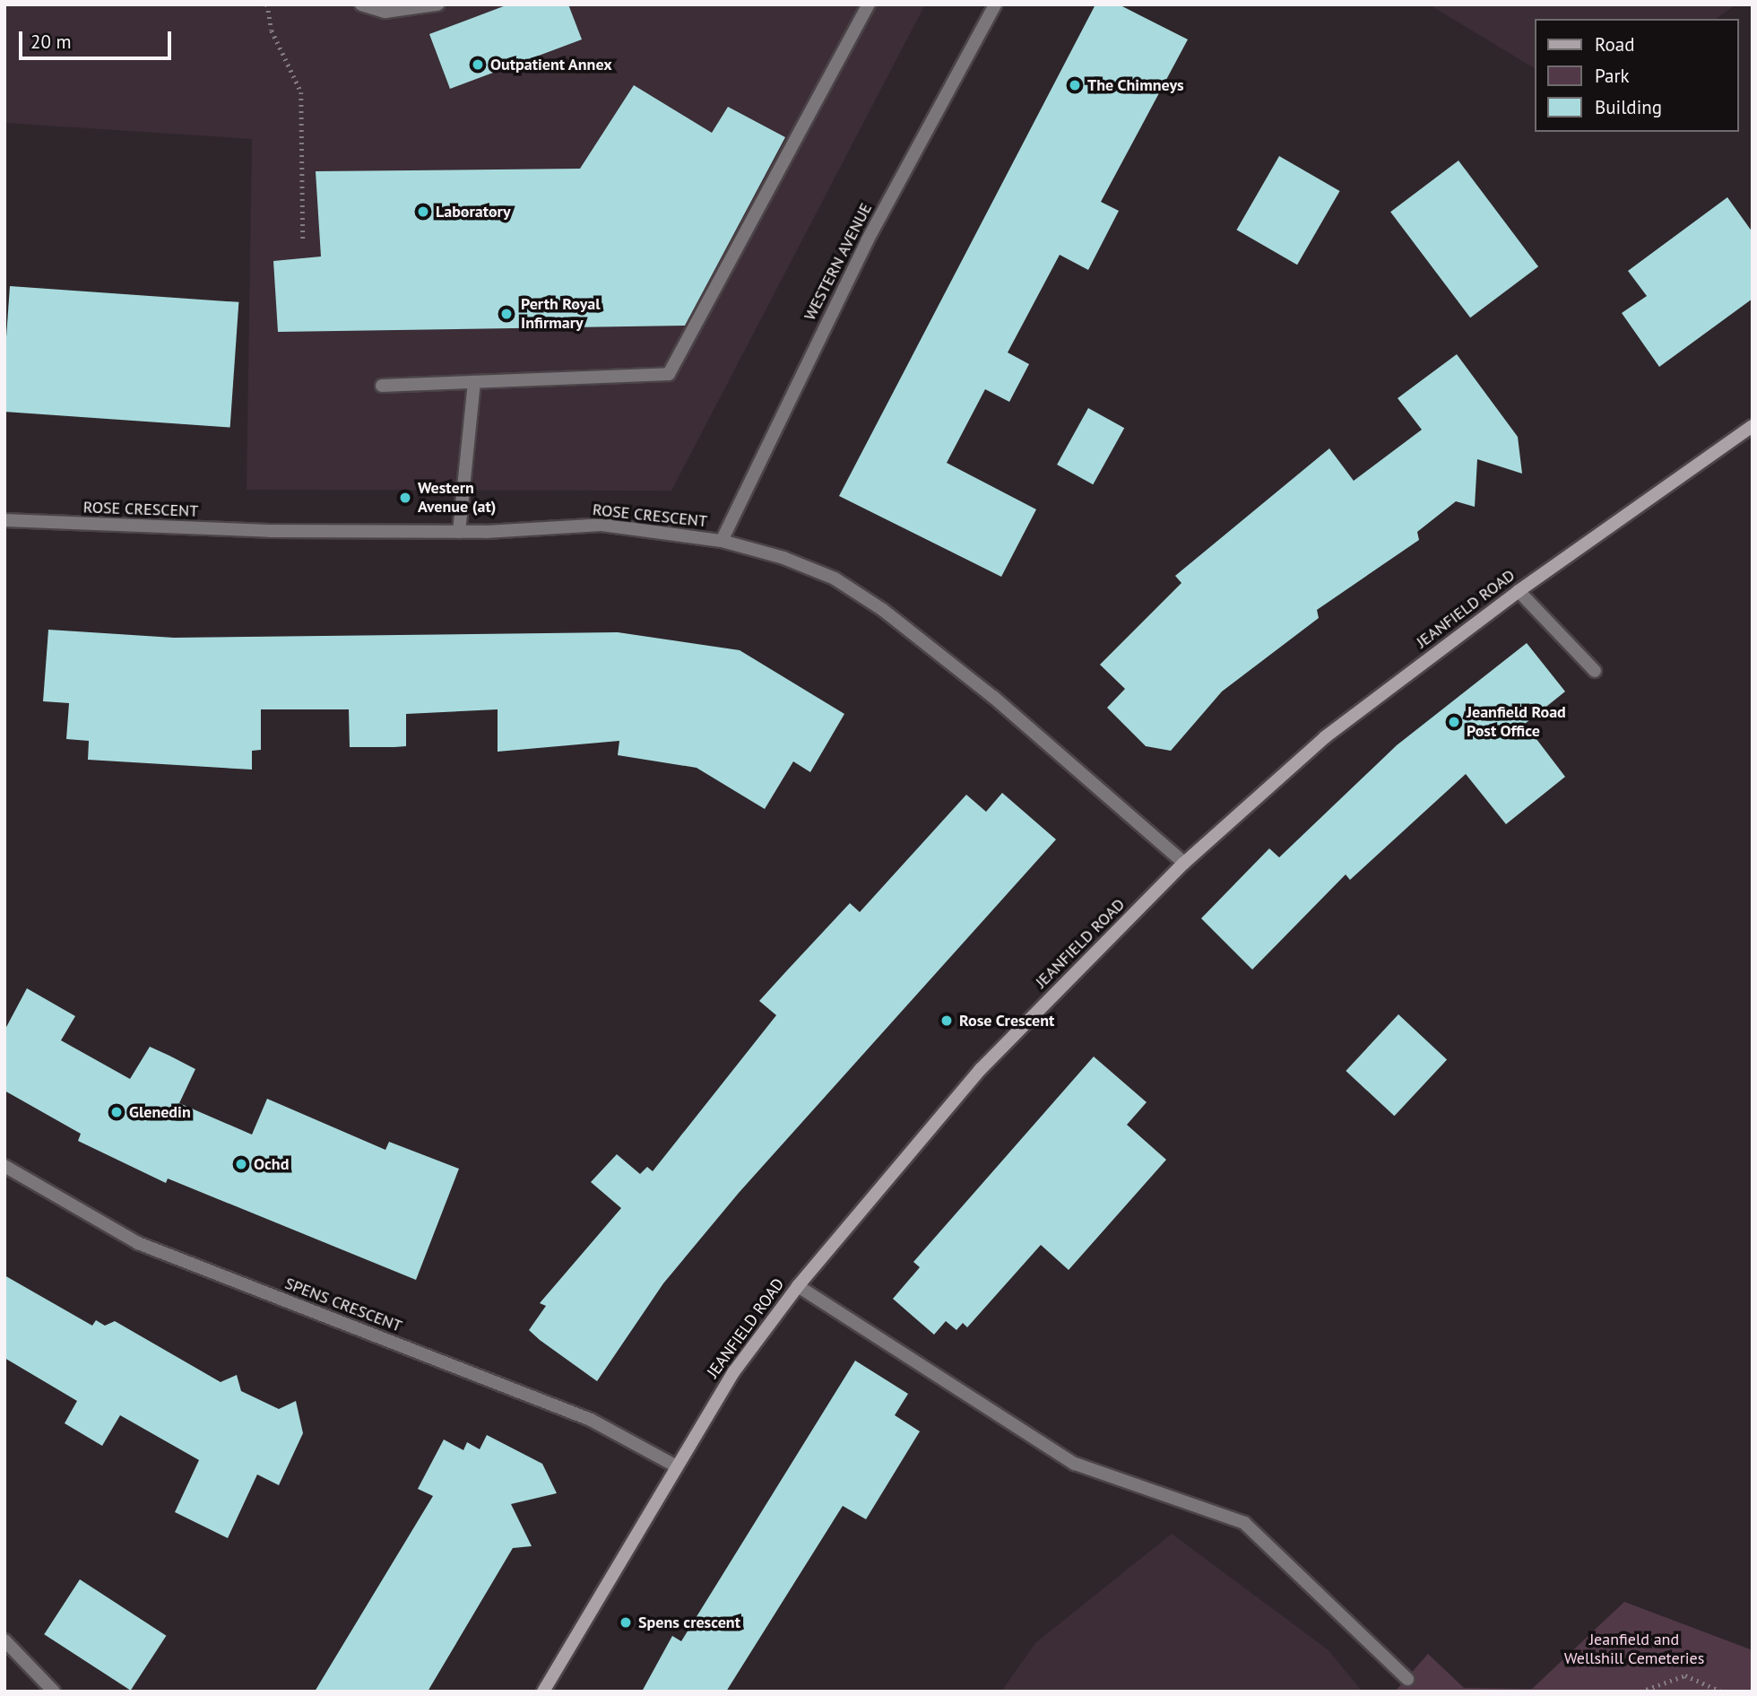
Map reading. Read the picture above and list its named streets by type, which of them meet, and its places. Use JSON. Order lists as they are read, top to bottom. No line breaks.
{"streets":{"street":["WESTERN AVENUE","ROSE CRESCENT","JEANFIELD ROAD","SPENS CRESCENT"]},"crossings":[["WESTERN AVENUE","ROSE CRESCENT"],["ROSE CRESCENT","JEANFIELD ROAD"],["JEANFIELD ROAD","SPENS CRESCENT"]],"parks":["Jeanfield and Wellshill Cemeteries"],"places":["Outpatient Annex","The Chimneys","Laboratory","Perth Royal Infirmary","Western Avenue (at)","Jeanfield Road Post Office","Rose Crescent","Glenedin","Ochd","Spens crescent"],"legend":["Road","Park","Building"],"scale_bar":"20 m"}
